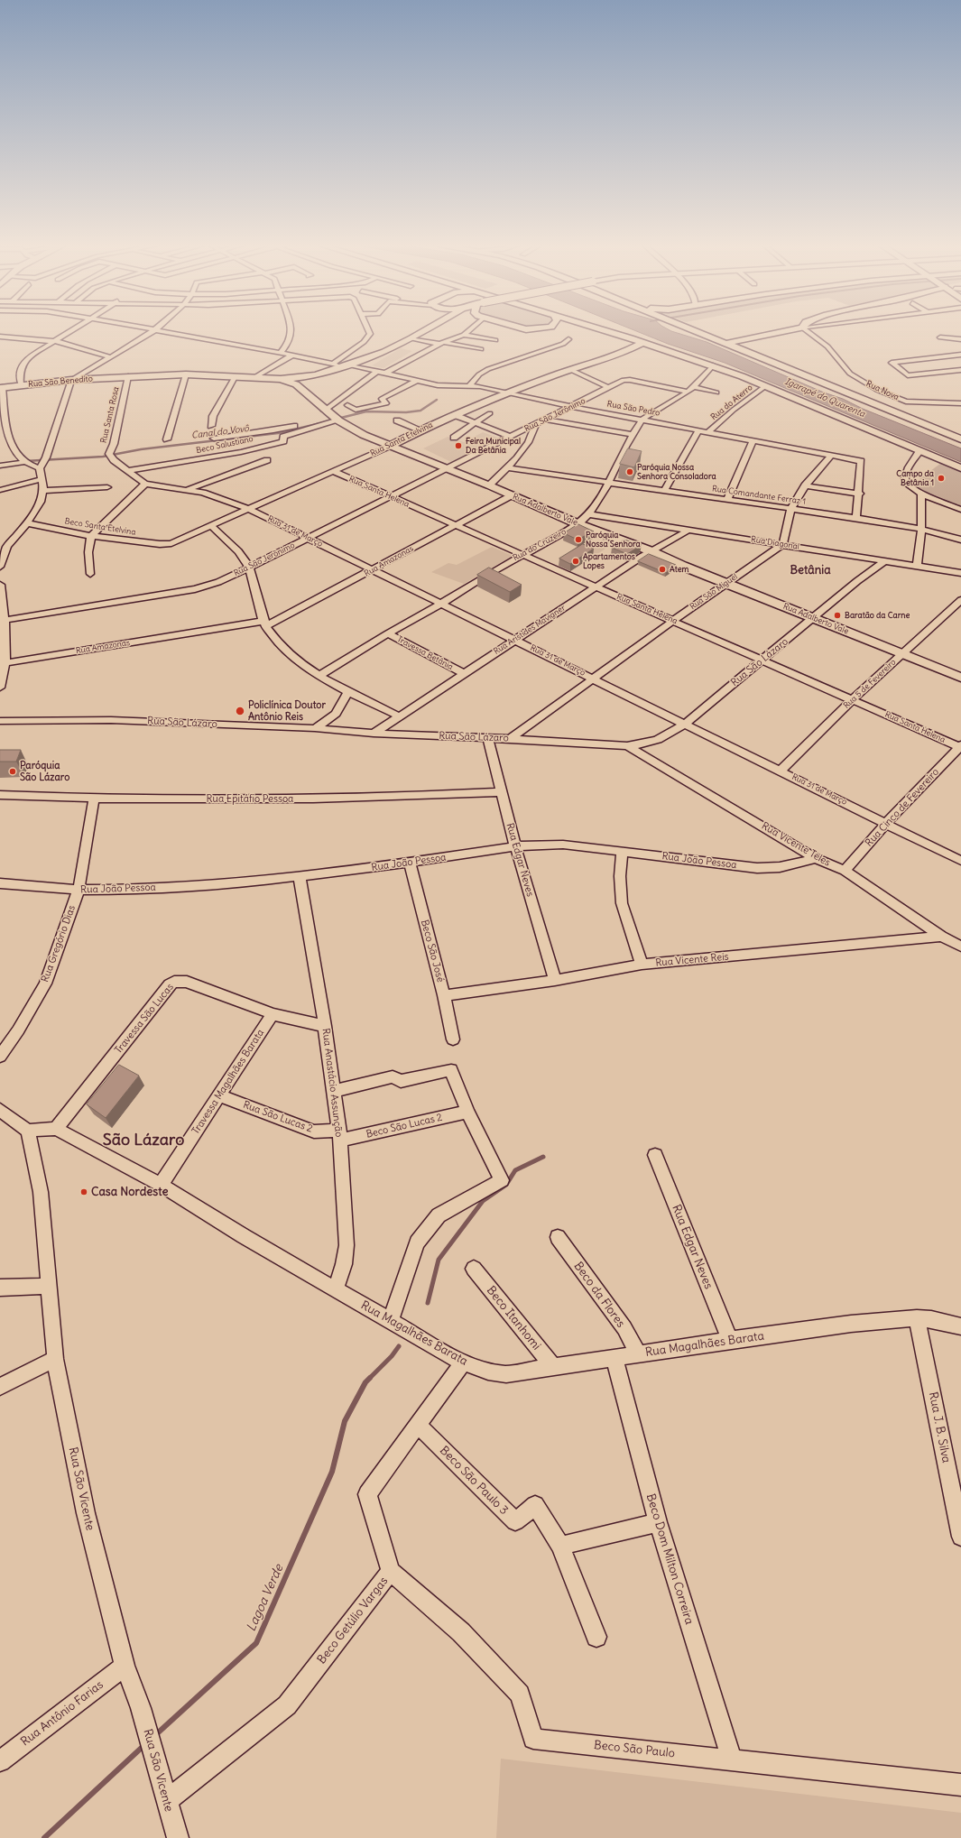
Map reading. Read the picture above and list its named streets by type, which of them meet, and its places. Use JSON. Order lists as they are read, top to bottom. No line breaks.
{"streets":{"street":["Rua São Benedito","Rua Nova","Rua do Aterro","Rua São Pedro","Rua Santa Rosa","Rua São Jerônimo","Rua Santa Etelvina","Beco Salustiano","Rua Santa Helena","Rua Comandante Ferraz 1","Rua Adalberto Vale","Beco Santa Etelvina","Rua 31 de Março","Rua Diagonal","Rua do Cruzeiro","Rua Amazonas","Rua São Miguel","Rua Aristides Mavigner","Travessa Betânia","Rua São Lázaro","Rua 5 de Fevereiro","Rua Epitáfio Pessoa","Rua Cinco de Fevereiro","Rua Vicente Teles","Rua Edgar Neves","Rua João Pessoa","Rua Gregório Dias","Beco São José","Rua Vicente Reis","Travessa São Lucas","Travessa Magalhães Barata","Rua Anastácio Assunção","Rua São Lucas 2","Beco São Lucas 2","Beco da Flores","Beco Itanhomi","Rua Magalhães Barata","Rua J. B. Silva","Beco São Paulo 3","Rua São Vicente","Beco Dom Milton Correira","Beco Getúlio Vargas","Rua Antônio Farias","Beco São Paulo"]},"crossings":[["Rua São Benedito","Rua São Pedro"],["Rua São Benedito","Rua Santa Rosa"],["Rua São Benedito","Rua Adalberto Vale"],["Rua do Aterro","Rua São Pedro"],["Rua São Pedro","Rua São Jerônimo"],["Rua São Pedro","Rua Santa Etelvina"],["Rua São Pedro","Rua Comandante Ferraz 1"],["Rua São Pedro","Rua do Cruzeiro"],["Rua Santa Rosa","Beco Salustiano"],["Rua Santa Rosa","Rua 31 de Março"],["Rua São Jerônimo","Rua Santa Helena"],["Rua São Jerônimo","Rua Adalberto Vale"],["Rua São Jerônimo","Rua 31 de Março"],["Rua São Jerônimo","Rua do Cruzeiro"],["Rua Santa Etelvina","Rua Santa Helena"],["Rua Santa Etelvina","Rua Adalberto Vale"],["Rua Santa Etelvina","Beco Santa Etelvina"],["Rua Santa Etelvina","Rua 31 de Março"],["Beco Salustiano","Rua Adalberto Vale"],["Rua Santa Helena","Rua do Cruzeiro"],["Rua Santa Helena","Rua Amazonas"],["Rua Santa Helena","Rua São Miguel"],["Rua Santa Helena","Rua Aristides Mavigner"],["Rua Santa Helena","Rua São Lázaro"],["Rua Santa Helena","Rua 5 de Fevereiro"],["Rua Santa Helena","Rua Cinco de Fevereiro"],["Rua Comandante Ferraz 1","Rua do Cruzeiro"],["Rua Adalberto Vale","Rua do Cruzeiro"],["Rua Adalberto Vale","Rua Amazonas"],["Rua Adalberto Vale","Rua São Miguel"],["Rua Adalberto Vale","Rua Aristides Mavigner"],["Rua Adalberto Vale","Rua São Lázaro"],["Rua Adalberto Vale","Rua 5 de Fevereiro"],["Rua 31 de Março","Rua do Cruzeiro"],["Rua 31 de Março","Rua Amazonas"],["Rua 31 de Março","Rua São Miguel"],["Rua 31 de Março","Rua Aristides Mavigner"],["Rua 31 de Março","Rua São Lázaro"],["Rua 31 de Março","Rua 5 de Fevereiro"],["Rua 31 de Março","Rua Cinco de Fevereiro"],["Rua Diagonal","Rua do Cruzeiro"],["Rua Diagonal","Rua São Miguel"],["Rua Diagonal","Rua Aristides Mavigner"],["Rua Diagonal","Rua São Lázaro"],["Rua do Cruzeiro","Travessa Betânia"],["Rua São Miguel","Rua São Lázaro"],["Rua Aristides Mavigner","Travessa Betânia"],["Rua Aristides Mavigner","Rua São Lázaro"],["Rua São Lázaro","Rua Vicente Teles"],["Rua São Lázaro","Rua Edgar Neves"],["Rua Epitáfio Pessoa","Rua Edgar Neves"],["Rua Epitáfio Pessoa","Rua Gregório Dias"],["Rua Cinco de Fevereiro","Rua Vicente Teles"],["Rua Vicente Teles","Rua João Pessoa"],["Rua Vicente Teles","Rua Vicente Reis"],["Rua Edgar Neves","Rua João Pessoa"],["Rua Edgar Neves","Rua Vicente Reis"],["Rua Edgar Neves","Rua Magalhães Barata"],["Rua João Pessoa","Rua Gregório Dias"],["Rua João Pessoa","Beco São José"],["Rua João Pessoa","Rua Anastácio Assunção"],["Beco São José","Rua Vicente Reis"],["Travessa São Lucas","Travessa Magalhães Barata"],["Travessa São Lucas","Rua Anastácio Assunção"],["Travessa São Lucas","Rua Magalhães Barata"],["Travessa Magalhães Barata","Rua São Lucas 2"],["Travessa Magalhães Barata","Rua Magalhães Barata"],["Rua Anastácio Assunção","Rua São Lucas 2"],["Rua Anastácio Assunção","Beco São Lucas 2"],["Rua Anastácio Assunção","Rua Magalhães Barata"],["Rua São Lucas 2","Beco São Lucas 2"],["Beco da Flores","Rua Magalhães Barata"],["Beco Itanhomi","Rua Magalhães Barata"],["Rua Magalhães Barata","Rua J. B. Silva"],["Rua Magalhães Barata","Beco Dom Milton Correira"],["Rua Magalhães Barata","Beco Getúlio Vargas"],["Beco São Paulo 3","Beco Getúlio Vargas"],["Rua São Vicente","Beco Getúlio Vargas"],["Rua São Vicente","Rua Antônio Farias"],["Beco Dom Milton Correira","Beco São Paulo"],["Beco Getúlio Vargas","Beco São Paulo"]],"districts":["Betânia","São Lázaro"],"water":["Igarapé do Quarenta","Canal do Vovô","Lagoa Verde"],"places":["Feira Municipal Da Betânia","Paróquia Nossa Senhora Consoladora","Campo da Betânia 1","Paróquia Nossa Senhora","Apartamentos Lopes","Atem","Baratão da Carne","Policlínica Doutor Antônio Reis","Paróquia São Lázaro","Casa Nordeste"]}
